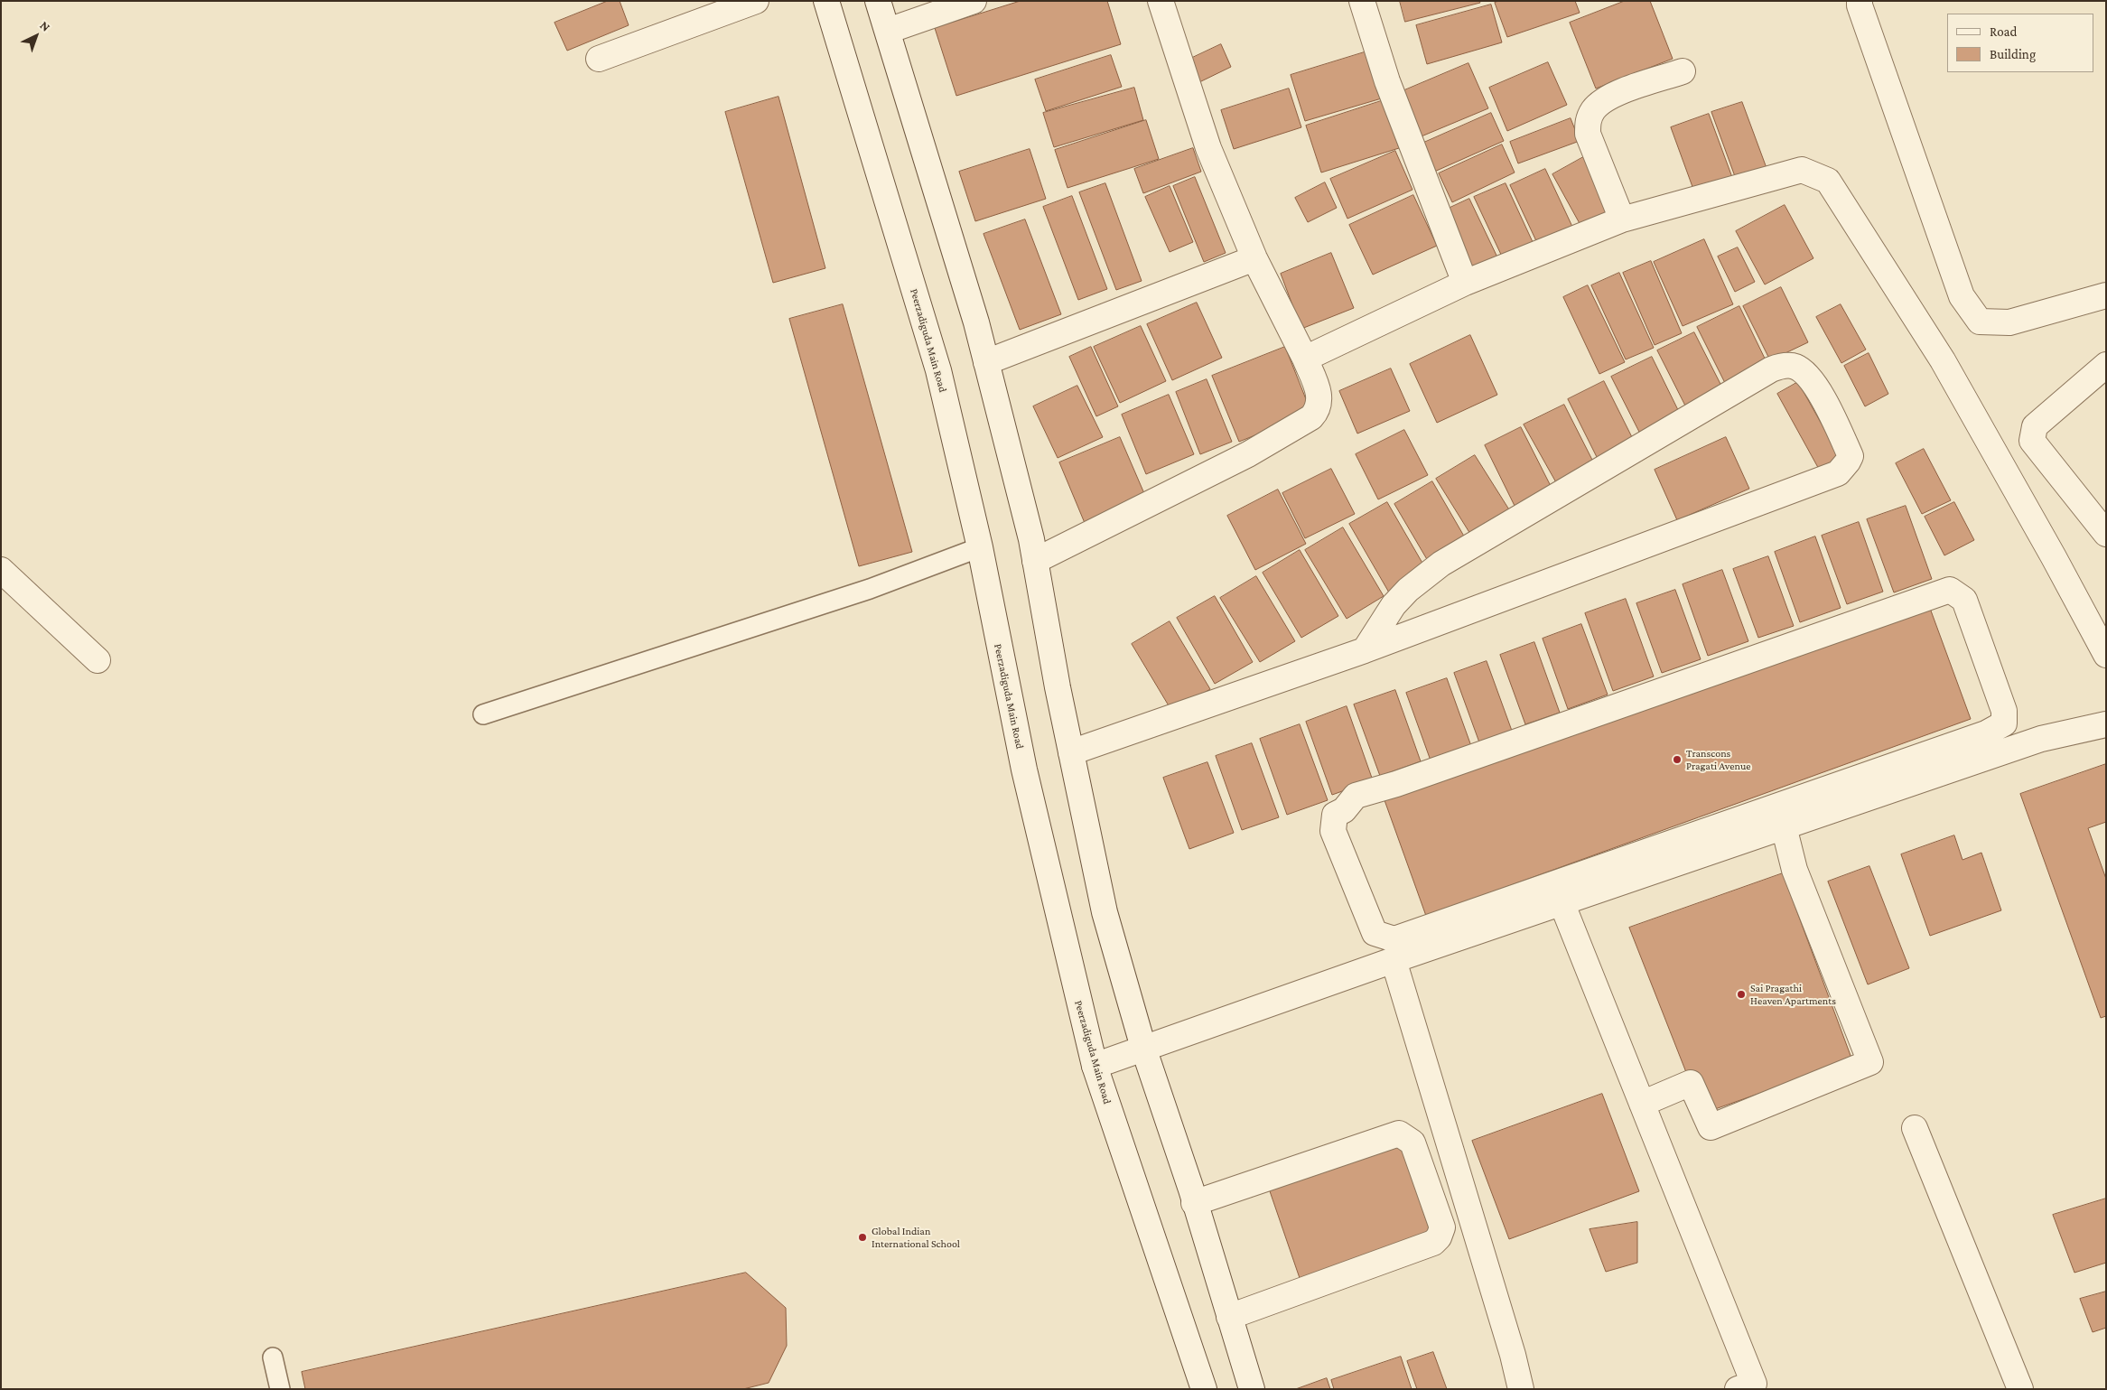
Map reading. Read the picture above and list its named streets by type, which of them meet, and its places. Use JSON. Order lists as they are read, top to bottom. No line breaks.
{"streets":{"street":["Peerzadiguda Main Road"]},"places":["Transcons Pragati Avenue","Sai Pragathi Heaven Apartments","Global Indian International School"],"legend":["Road","Building"],"north":"top right"}
